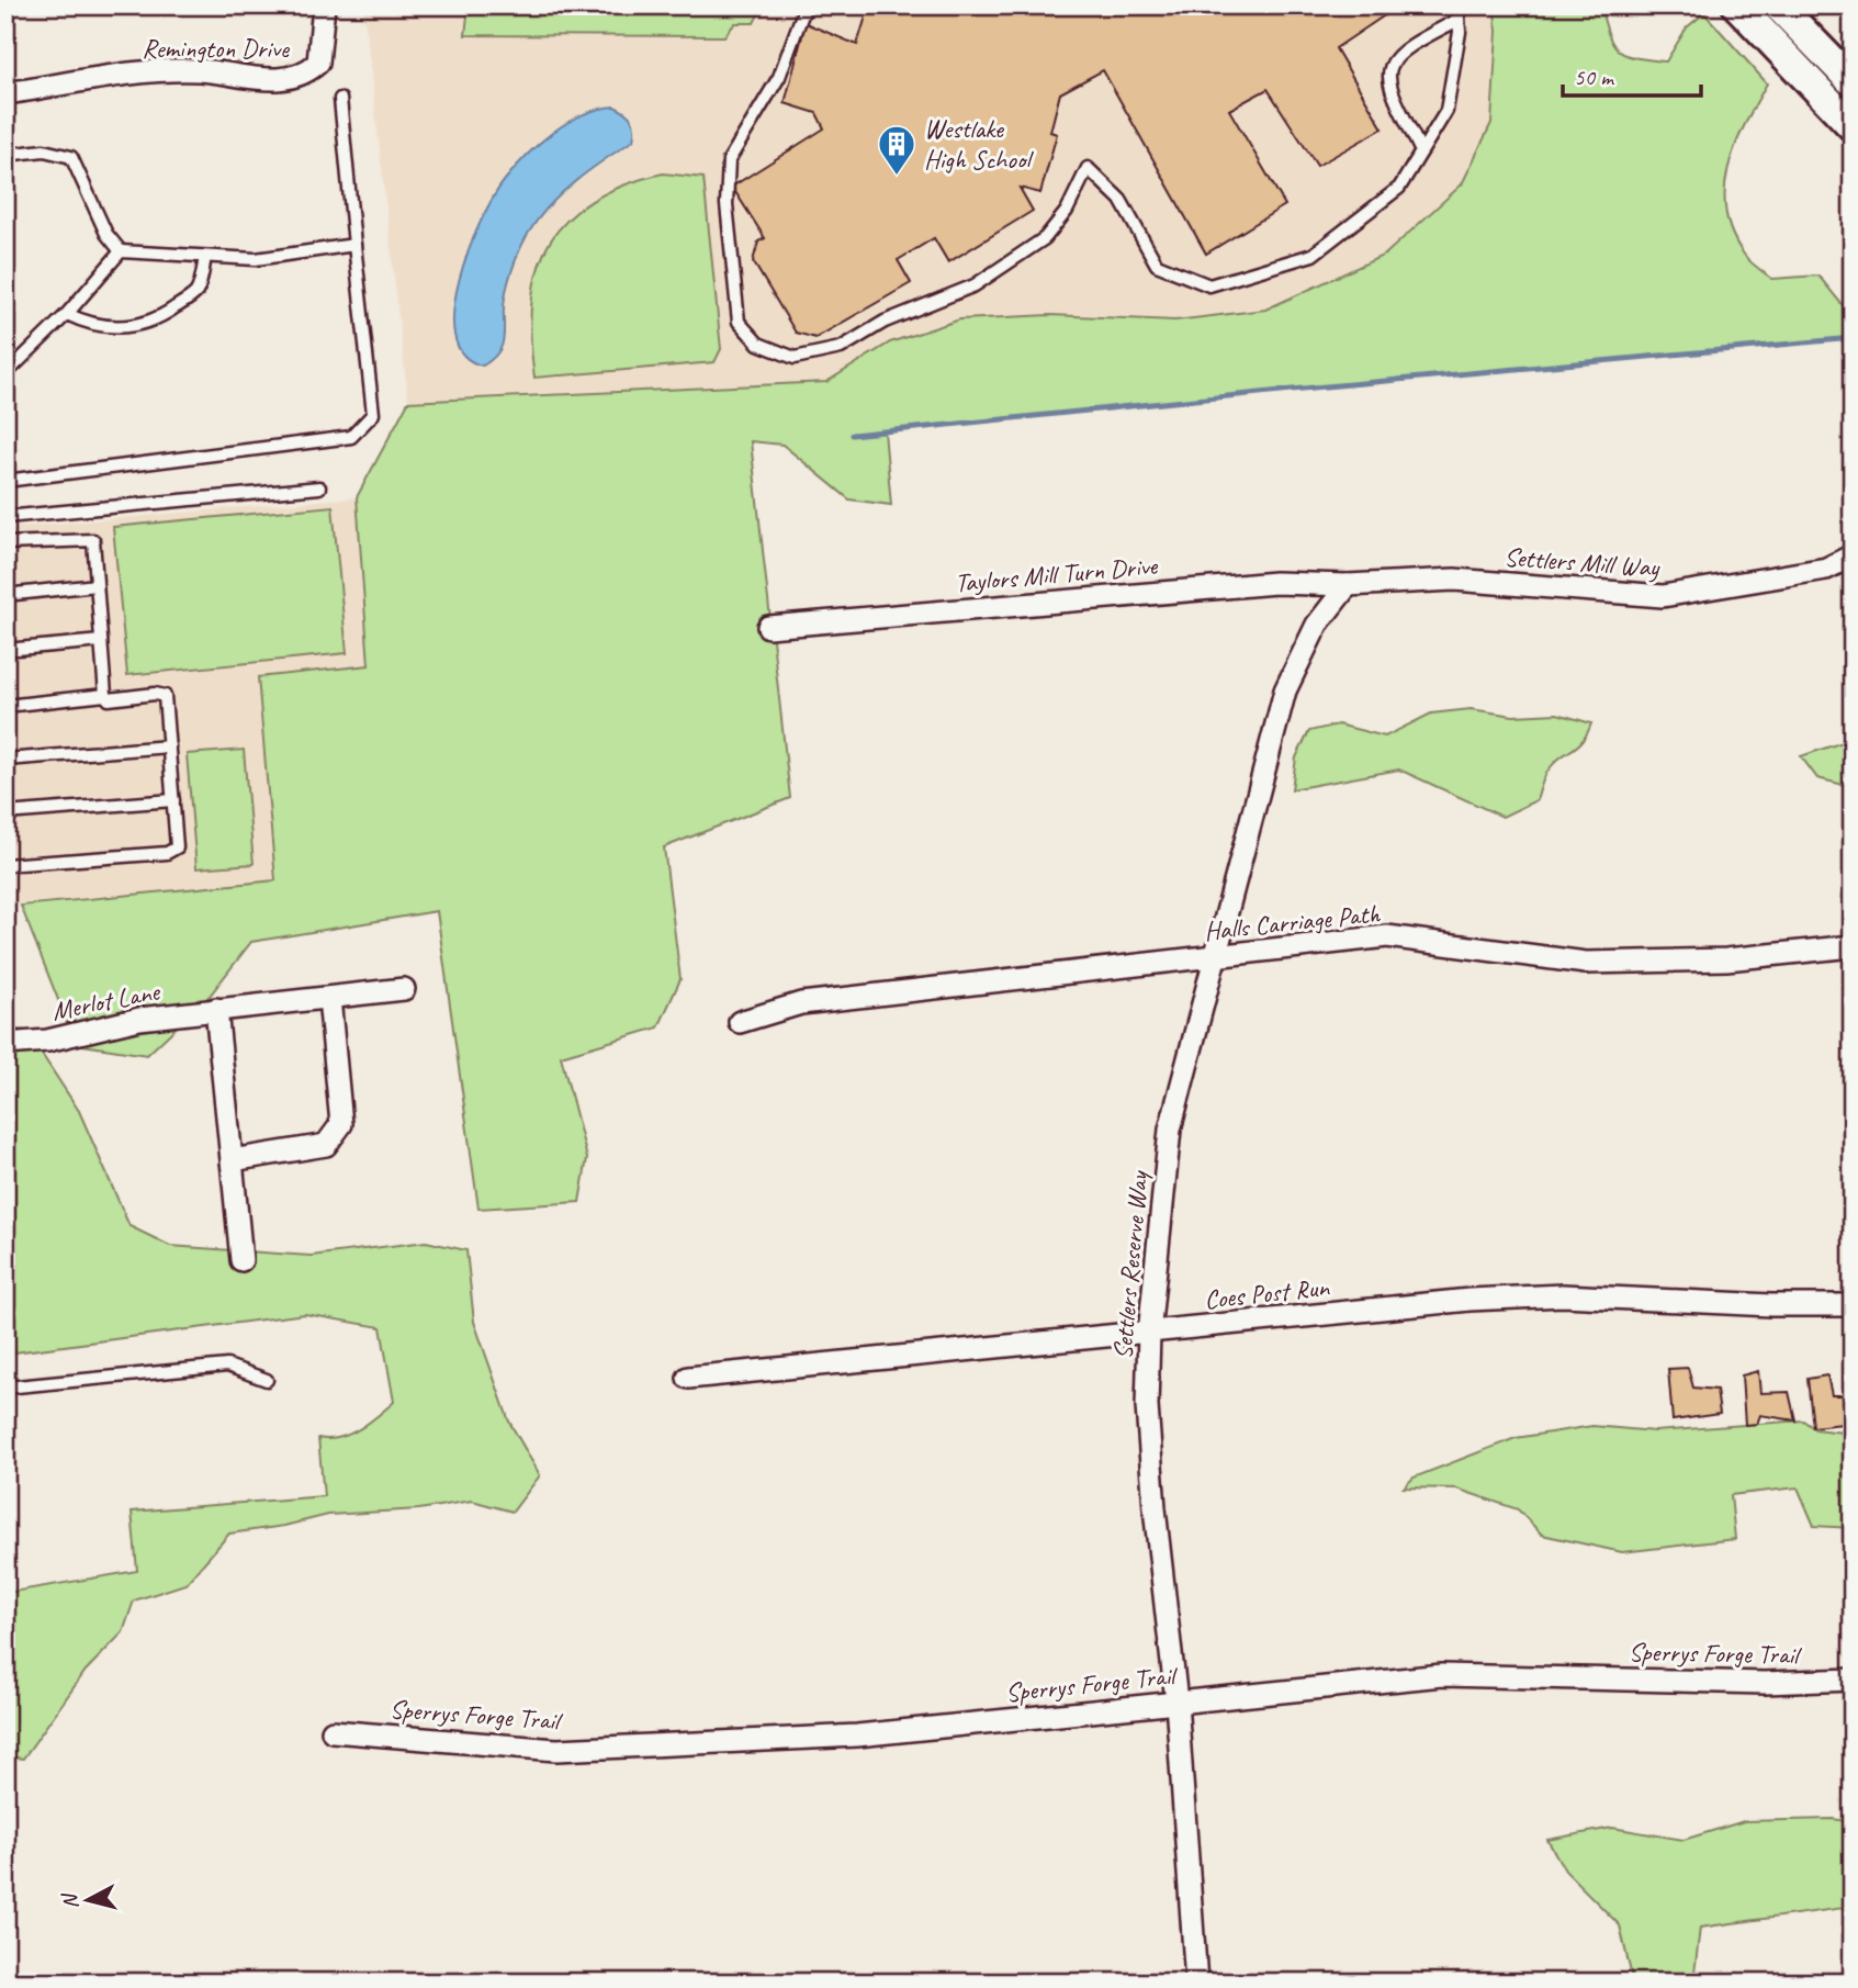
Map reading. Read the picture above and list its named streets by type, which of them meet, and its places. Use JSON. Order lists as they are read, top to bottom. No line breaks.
{"streets":{"street":["Remington Drive","Settlers Mill Way","Taylors Mill Turn Drive","Halls Carriage Path","Merlot Lane","Settlers Reserve Way","Coes Post Run","Sperrys Forge Trail"]},"crossings":[["Settlers Mill Way","Taylors Mill Turn Drive"],["Settlers Mill Way","Settlers Reserve Way"],["Taylors Mill Turn Drive","Settlers Reserve Way"],["Halls Carriage Path","Settlers Reserve Way"],["Settlers Reserve Way","Coes Post Run"],["Settlers Reserve Way","Sperrys Forge Trail"]],"places":{"building":["Westlake High School"]},"scale_bar":"50 m","north":"left"}
